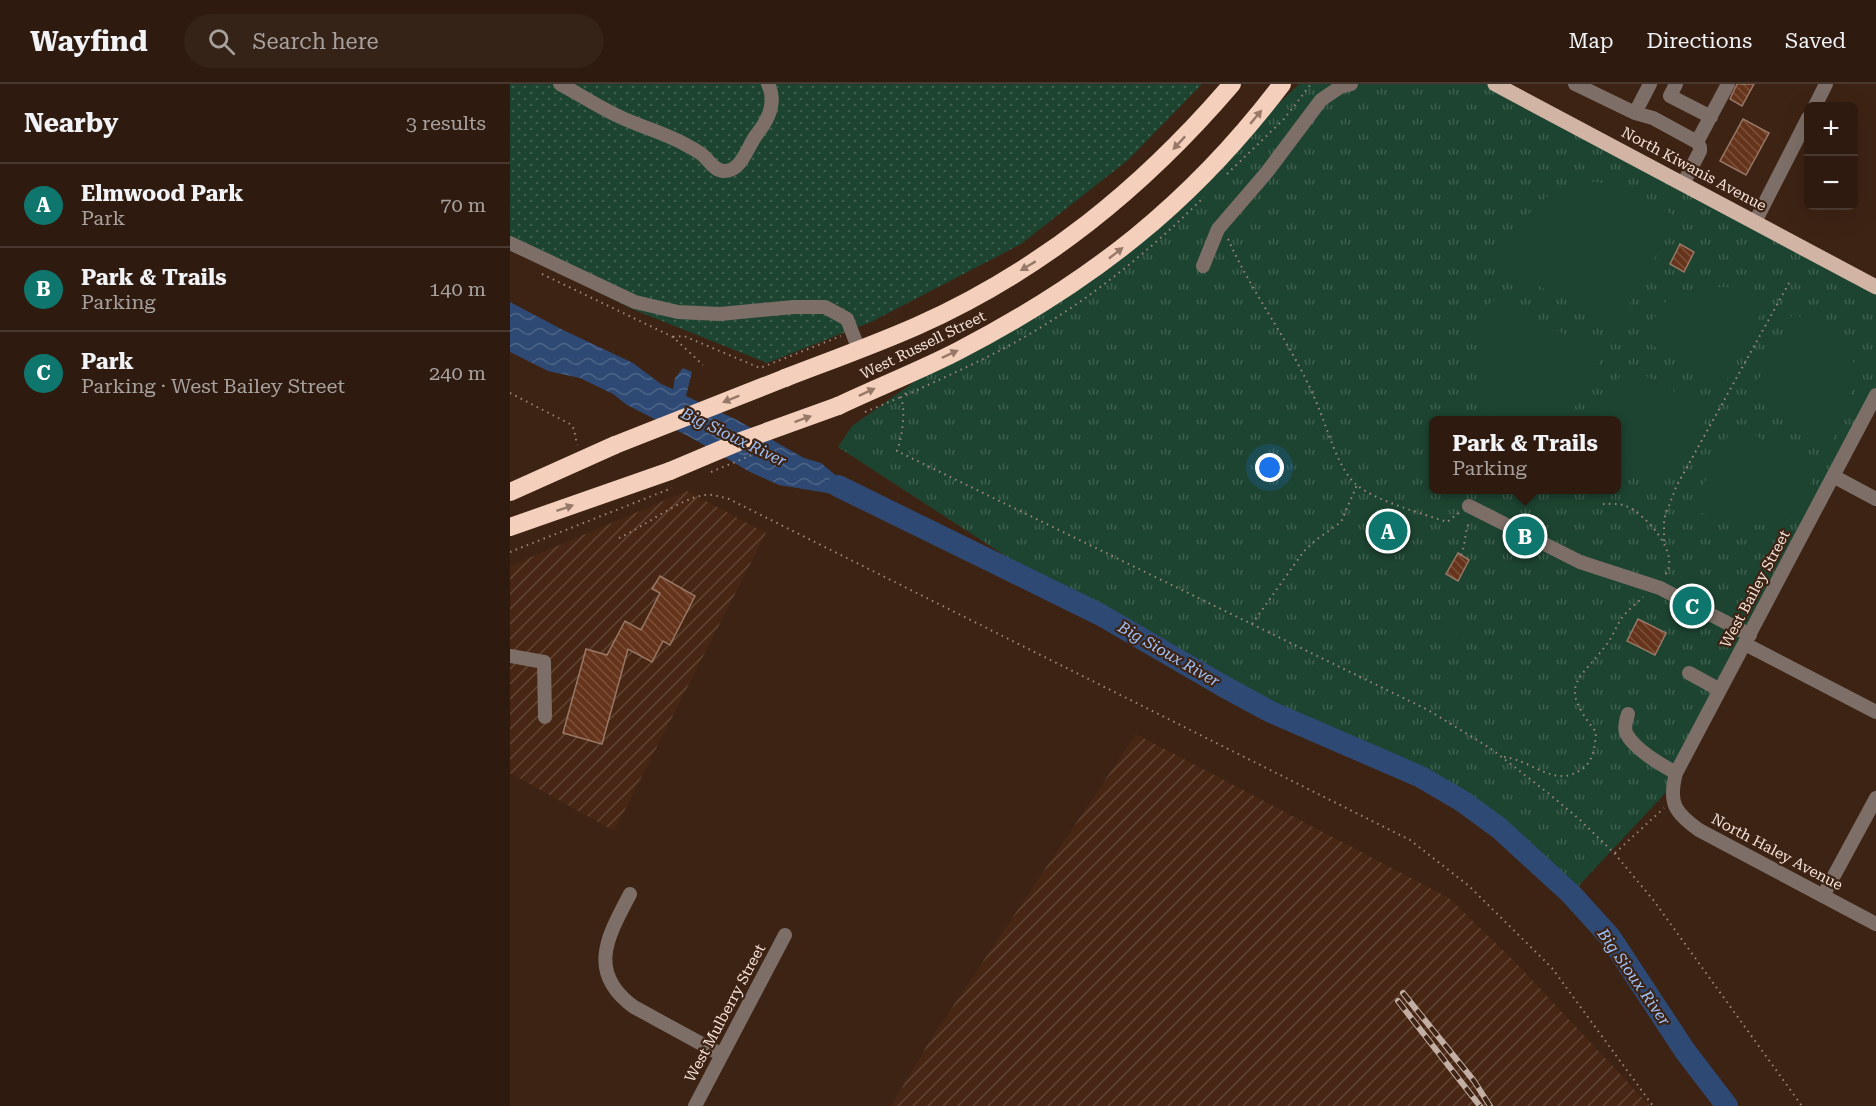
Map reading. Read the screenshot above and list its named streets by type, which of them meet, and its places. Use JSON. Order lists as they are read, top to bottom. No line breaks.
{"streets":{"highway":["West Russell Street"],"main road":["North Kiwanis Avenue"],"street":["West Bailey Street","North Haley Avenue","West Mulberry Street"]},"crossings":[["West Bailey Street","North Haley Avenue"]],"water":["Big Sioux River"],"page":{"header":"Wayfind","search":"Search here","nav":["Map","Directions","Saved"],"heading":["Nearby","3 results"],"map_buttons":["+","−"],"list":[{"mark":"A","name":"Elmwood Park","note":"Park","value":"70 m"},{"mark":"B","name":"Park & Trails","note":"Parking","value":"140 m"},{"mark":"C","name":"Park","note":"Parking · West Bailey Street","value":"240 m"}],"popup":["Park & Trails","Parking"],"pins":["A","B","C"]}}
